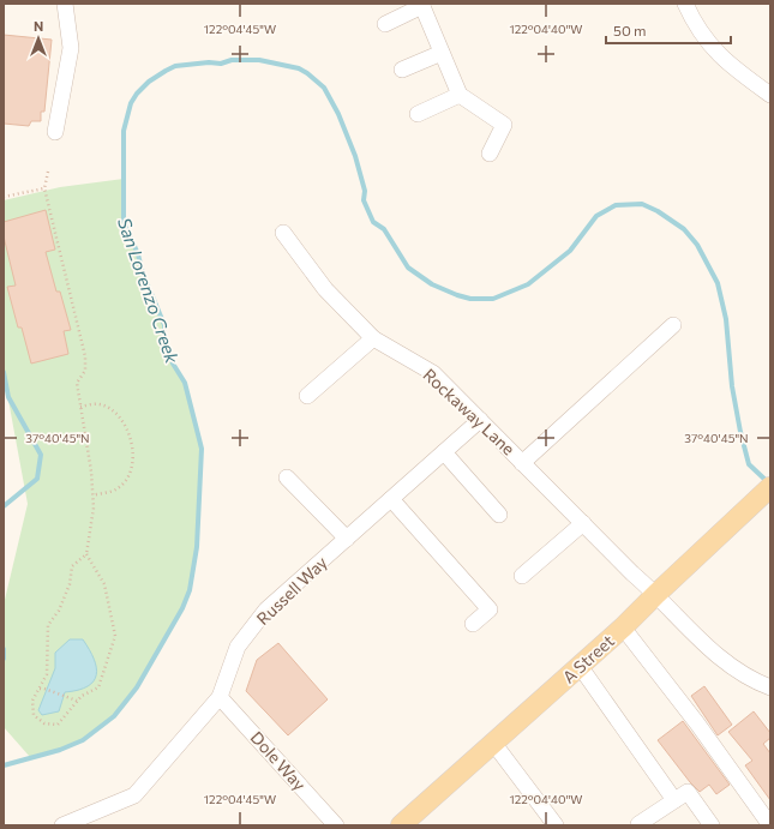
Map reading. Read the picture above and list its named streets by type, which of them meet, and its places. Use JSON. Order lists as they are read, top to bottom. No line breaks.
{"streets":{"main road":["A Street"],"street":["Rockaway Lane","Russell Way","Dole Way"]},"crossings":[["Rockaway Lane","Russell Way"],["Rockaway Lane","A Street"],["Russell Way","Dole Way"]],"water":["San Lorenzo Creek"],"scale_bar":"50 m","north":"top","coordinates":["122°04'45\"W","122°04'40\"W","37°40'45\"N"]}
